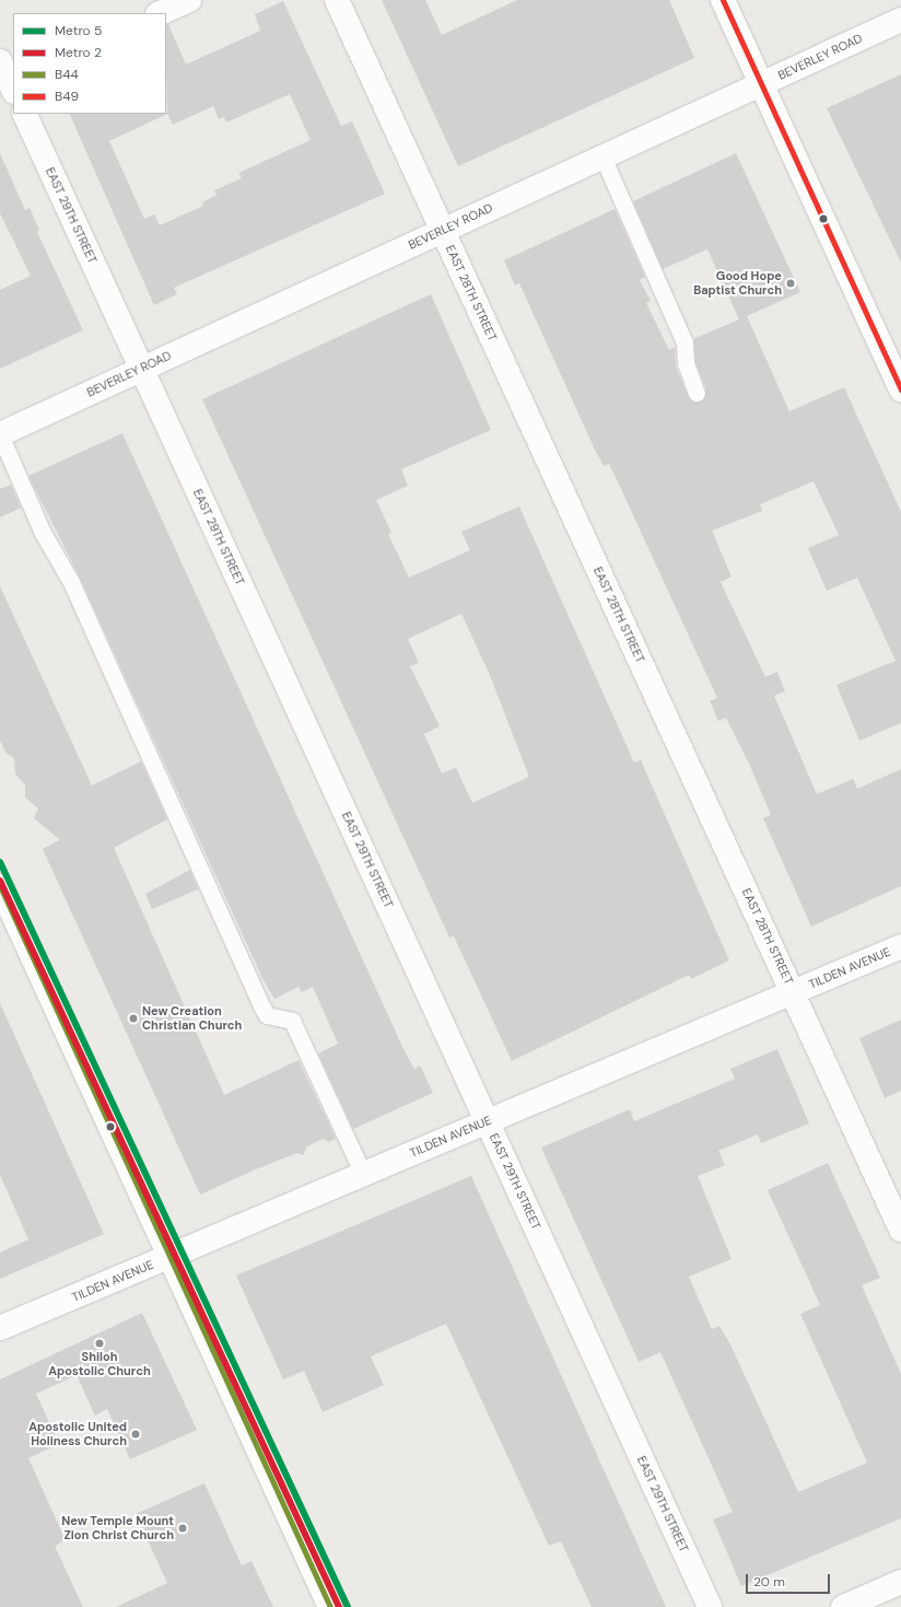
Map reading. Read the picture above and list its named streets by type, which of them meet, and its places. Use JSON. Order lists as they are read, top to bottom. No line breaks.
{"streets":{"street":["BEVERLEY ROAD","EAST 29TH STREET","EAST 28TH STREET","TILDEN AVENUE"]},"crossings":[["BEVERLEY ROAD","EAST 29TH STREET"],["BEVERLEY ROAD","EAST 28TH STREET"],["EAST 29TH STREET","TILDEN AVENUE"],["EAST 28TH STREET","TILDEN AVENUE"]],"places":["Good Hope Baptist Church","New Creation Christian Church","Shiloh Apostolic Church","Apostolic United Holiness Church","New Temple Mount Zion Christ Church"],"lines":["transit line B49","metro line 5","metro line 2","transit line B44"],"legend":["Metro 5","Metro 2","B44","B49"],"scale_bar":"20 m"}
